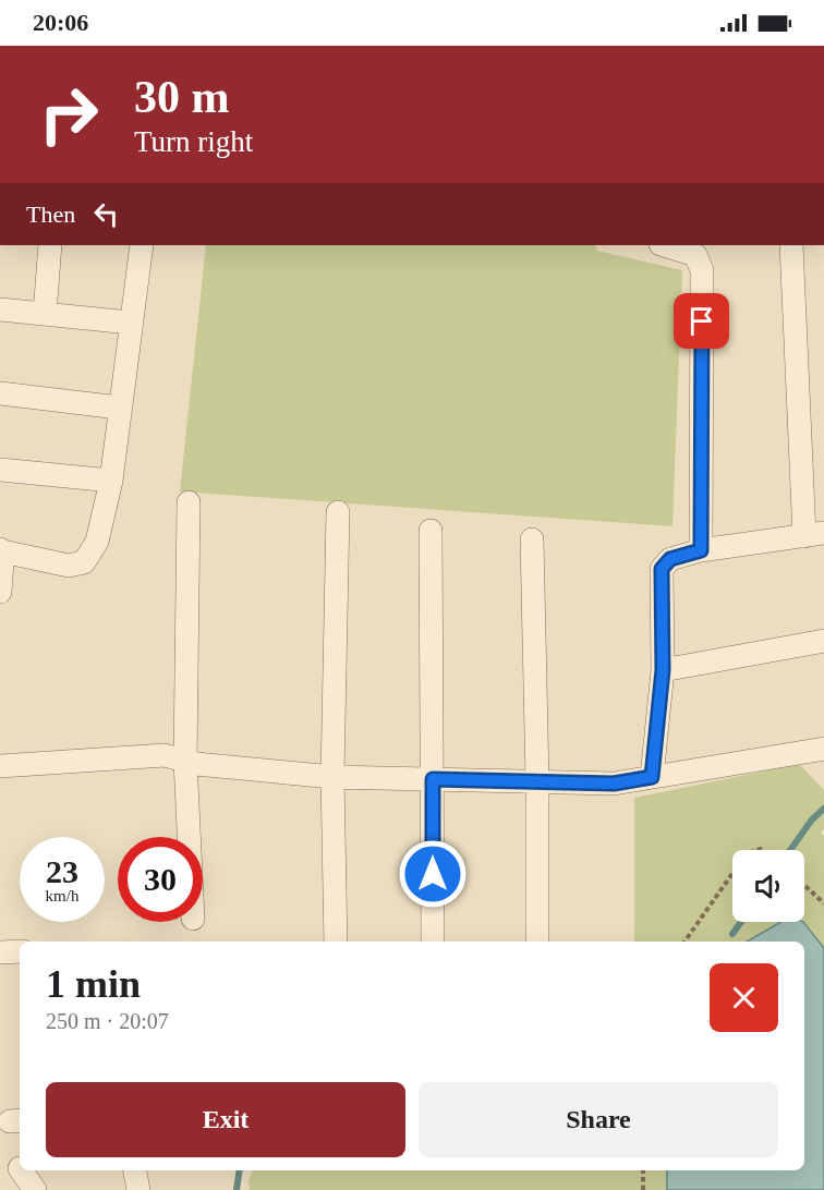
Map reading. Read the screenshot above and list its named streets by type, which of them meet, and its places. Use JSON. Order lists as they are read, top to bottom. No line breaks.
{"page":{"status":"20:06","turn":["30 m","Turn right"],"then":"Then","speed":"23 km/h","limit":"30","heading":["1 min","250 m · 20:07"],"buttons":["Exit","Share"]}}
